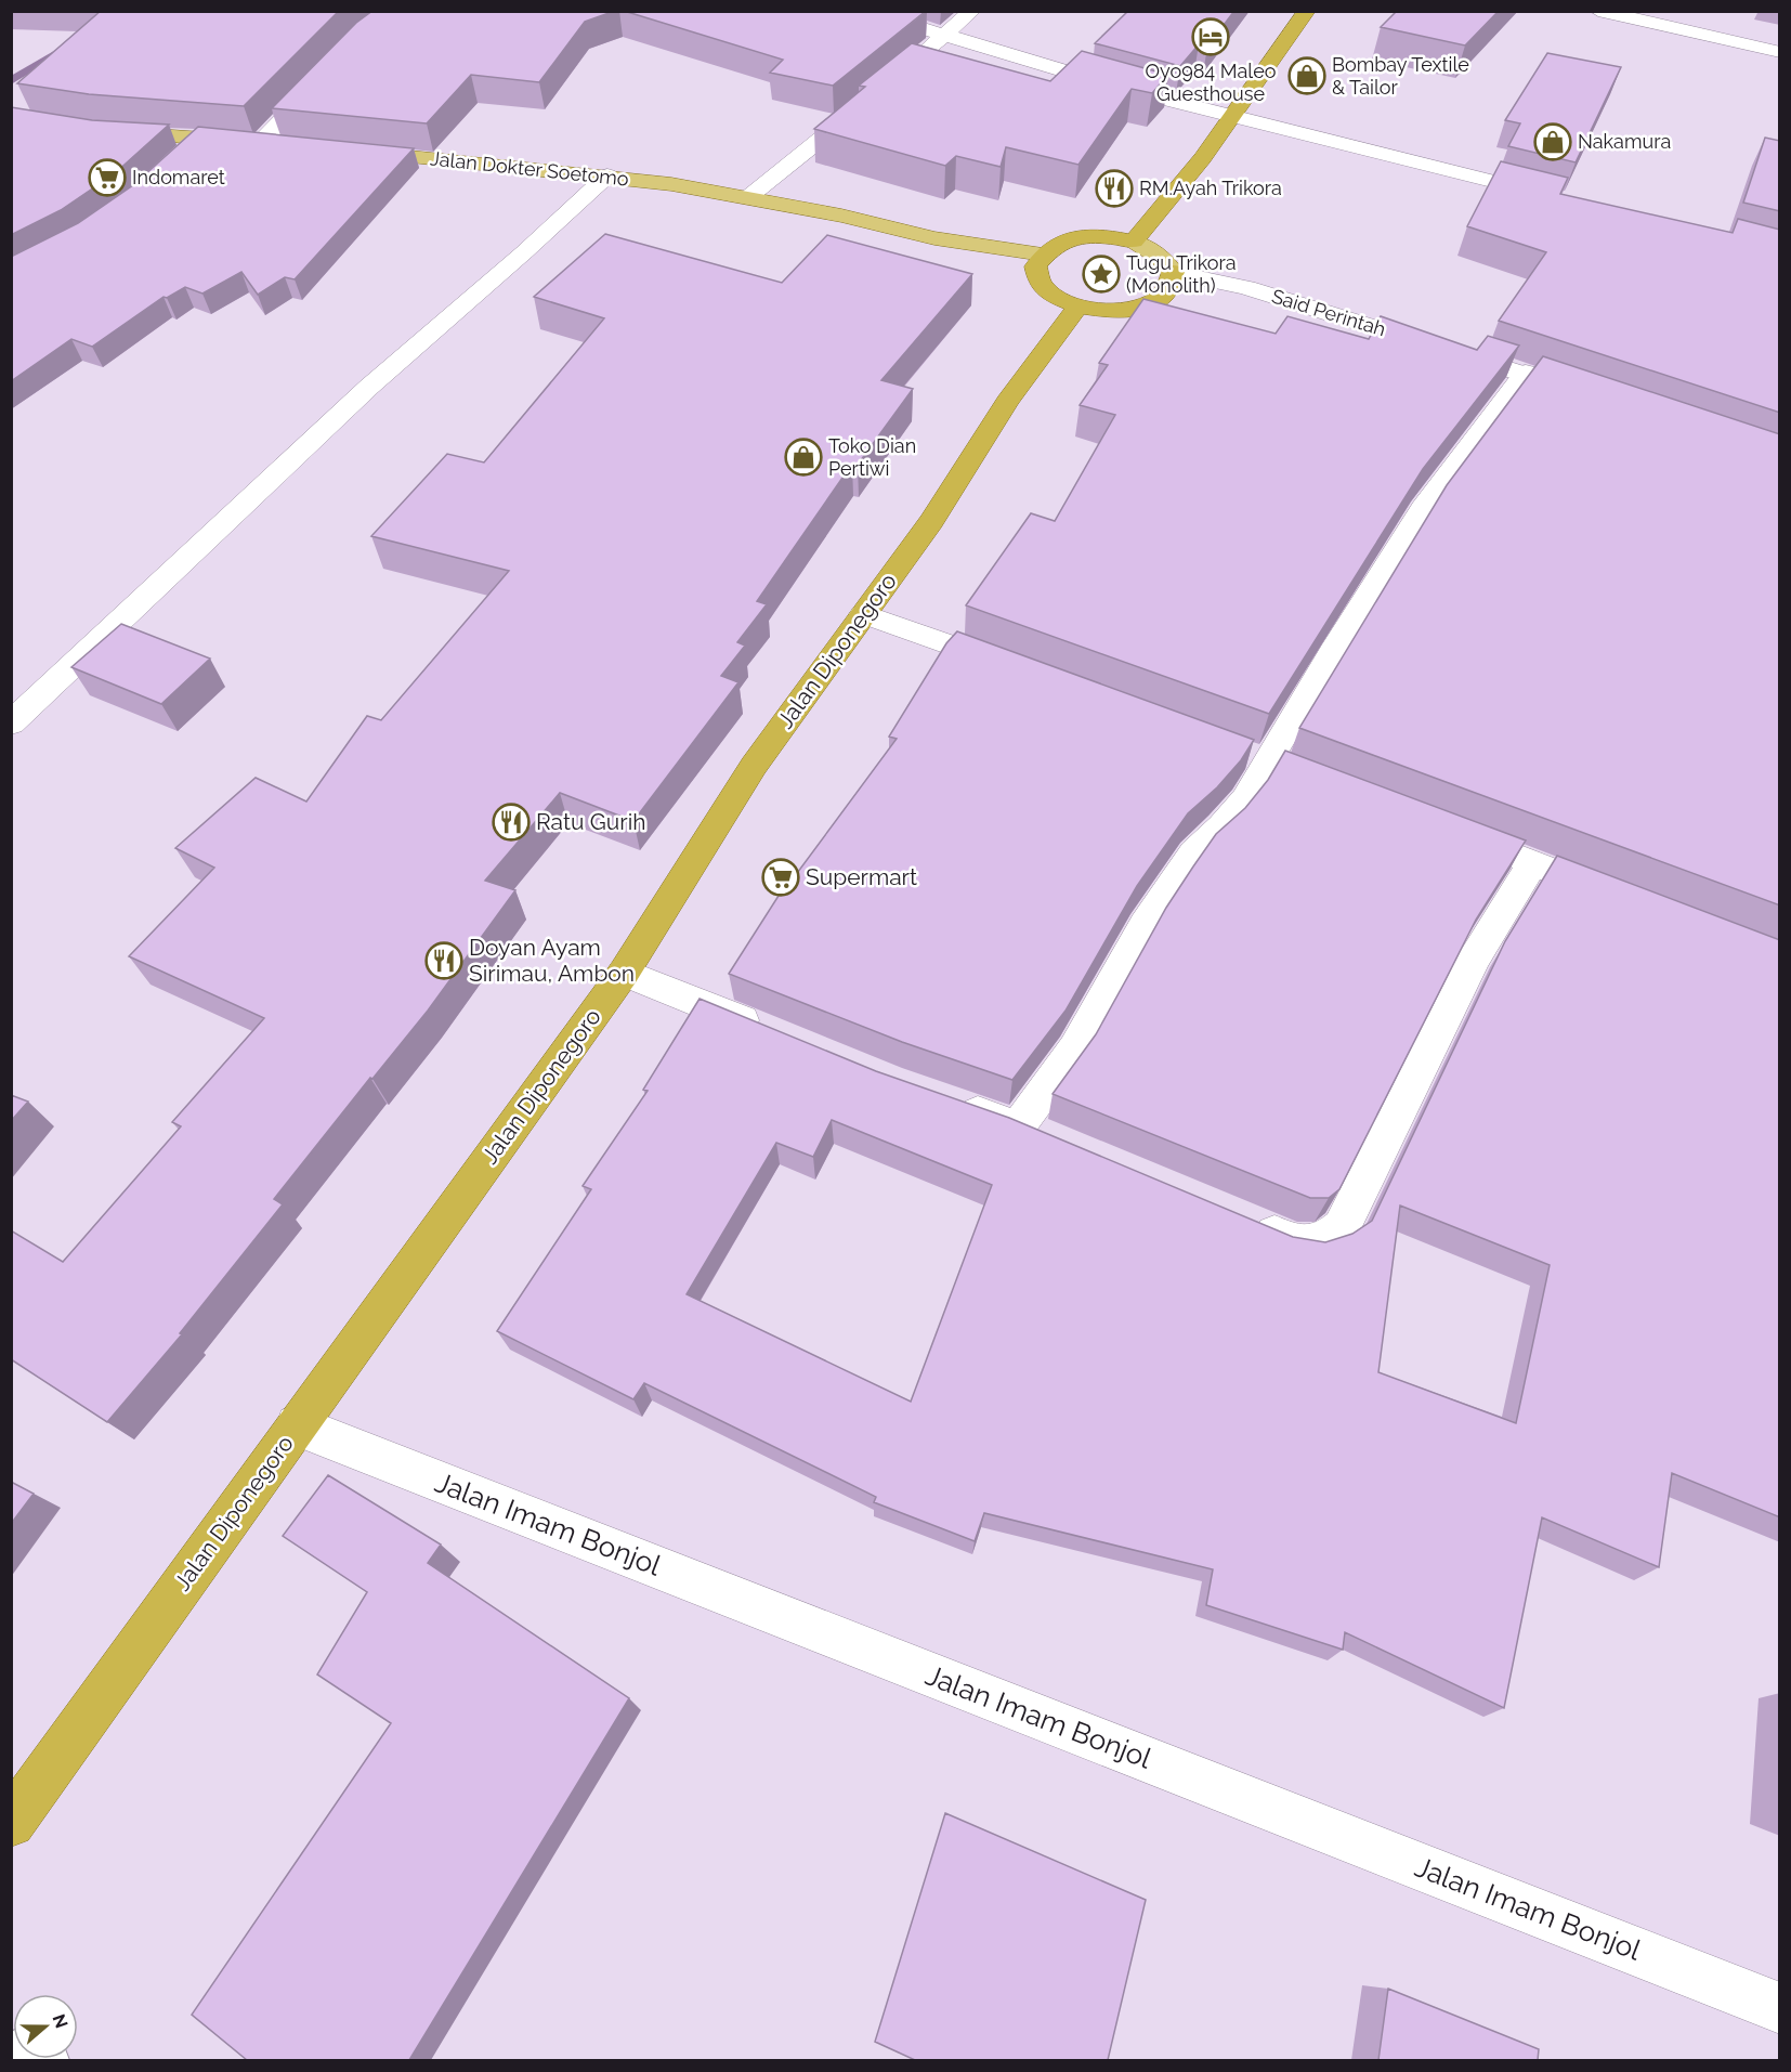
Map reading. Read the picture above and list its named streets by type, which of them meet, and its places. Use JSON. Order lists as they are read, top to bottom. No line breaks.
{"streets":{"highway":["Jalan Diponegoro"],"main road":["Jalan Dokter Soetomo"],"street":["Said Perintah","Jalan Imam Bonjol"]},"crossings":[["Jalan Diponegoro","Jalan Imam Bonjol"]],"places":{"hotel":["Oyo984 Maleo Guesthouse"],"shop":["Bombay Textile & Tailor","Nakamura","Toko Dian Pertiwi"],"supermarket":["Indomaret","Supermart"],"restaurant":["RM.Ayah Trikora","Ratu Gurih","Doyan Ayam Sirimau, Ambon"],"place":["Tugu Trikora (Monolith)"]},"north":"right"}
